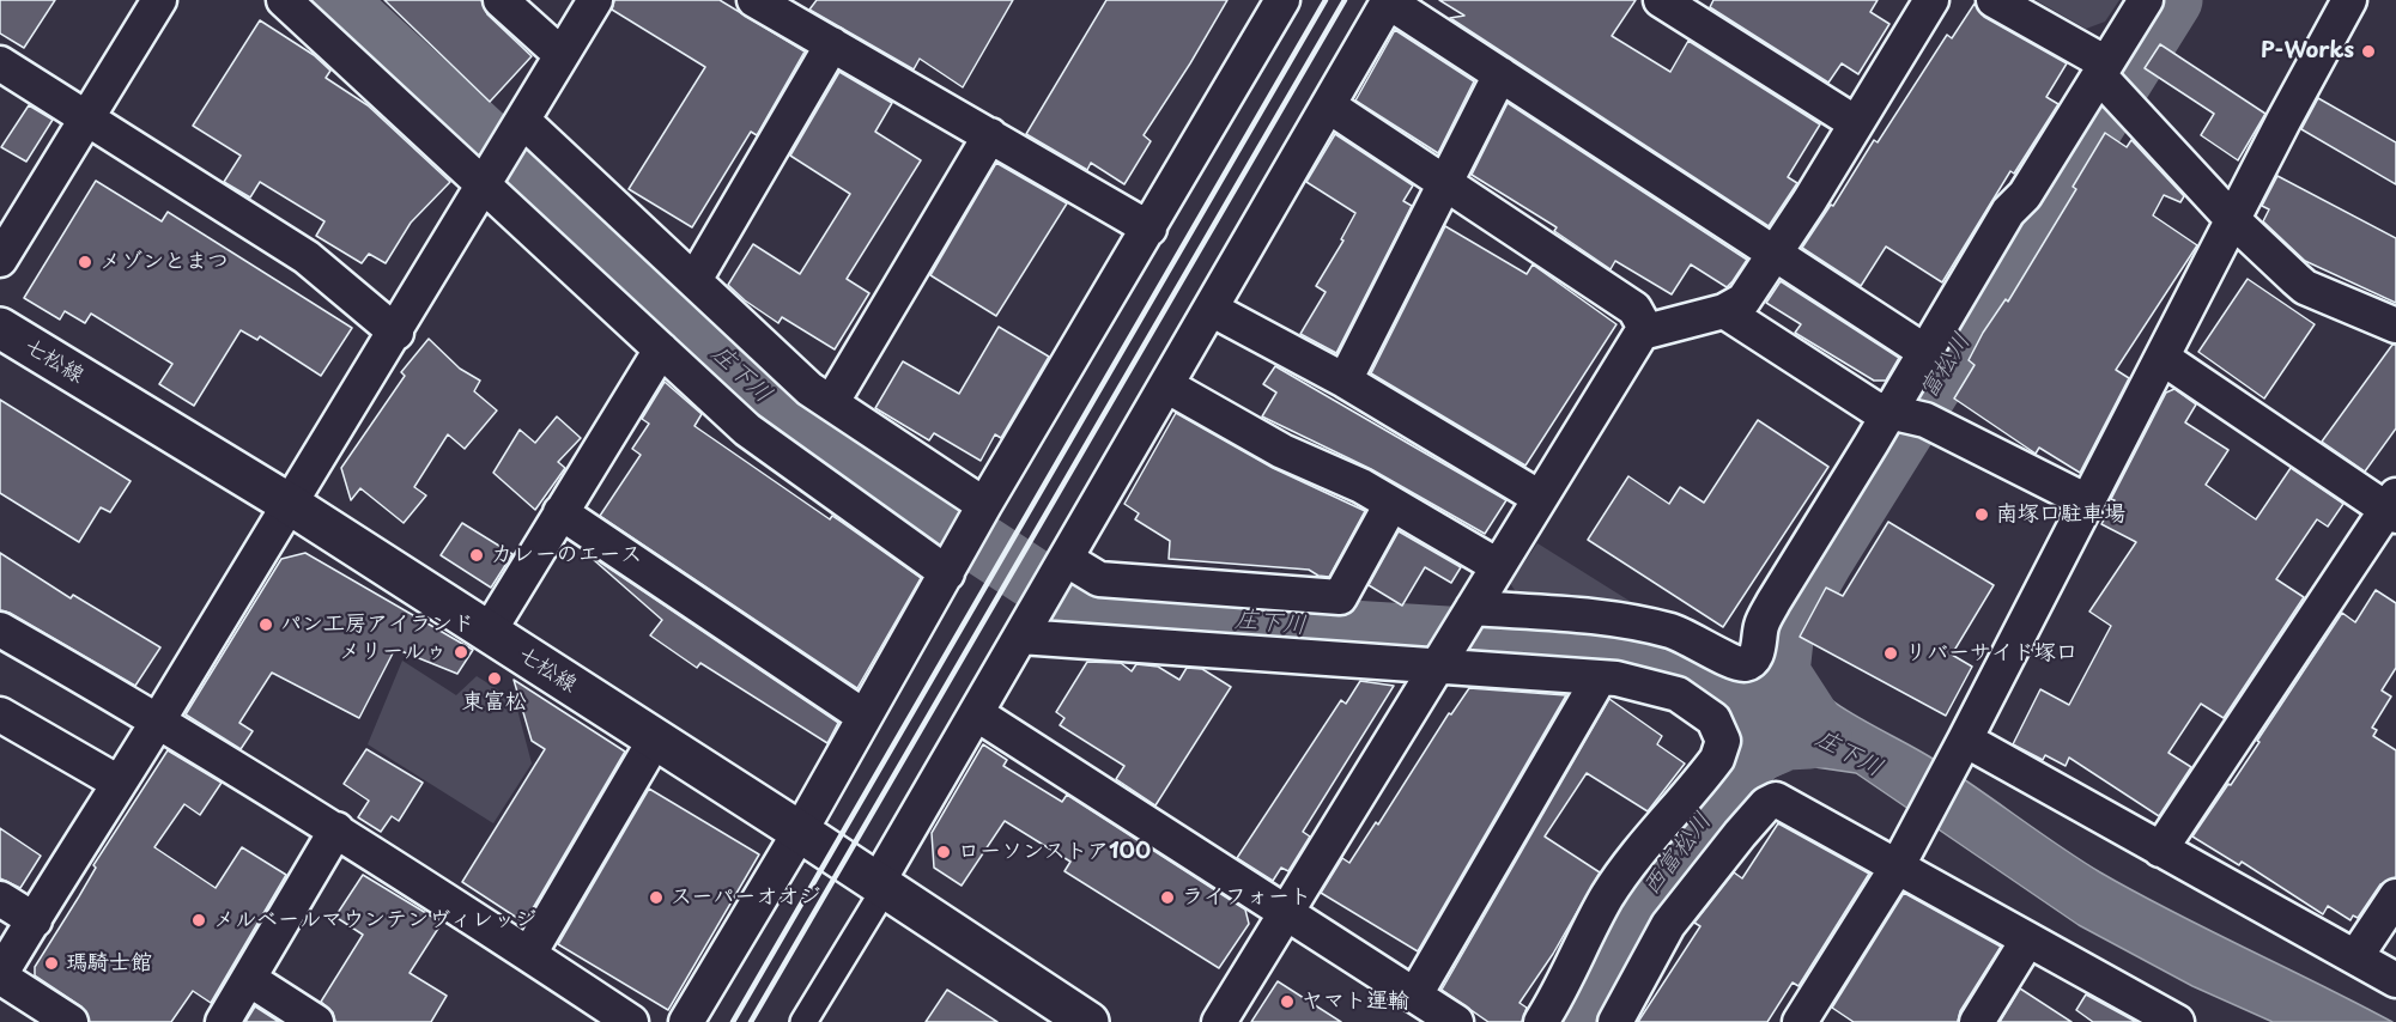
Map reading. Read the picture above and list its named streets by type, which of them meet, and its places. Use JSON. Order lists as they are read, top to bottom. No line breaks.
{"streets":{"street":["七松線"]},"water":["富松川","庄下川","西富松川"],"places":["P-Works","メゾンとまつ","南塚口駐車場","カレーのエース","パン工房アイランド","メリールゥ","リバーサイド塚口","東富松","ローソンストア100","スーパーオオジ","ライフォート","メルベールマウンテンヴィレッジ","瑪騎士館","ヤマト運輸"]}
